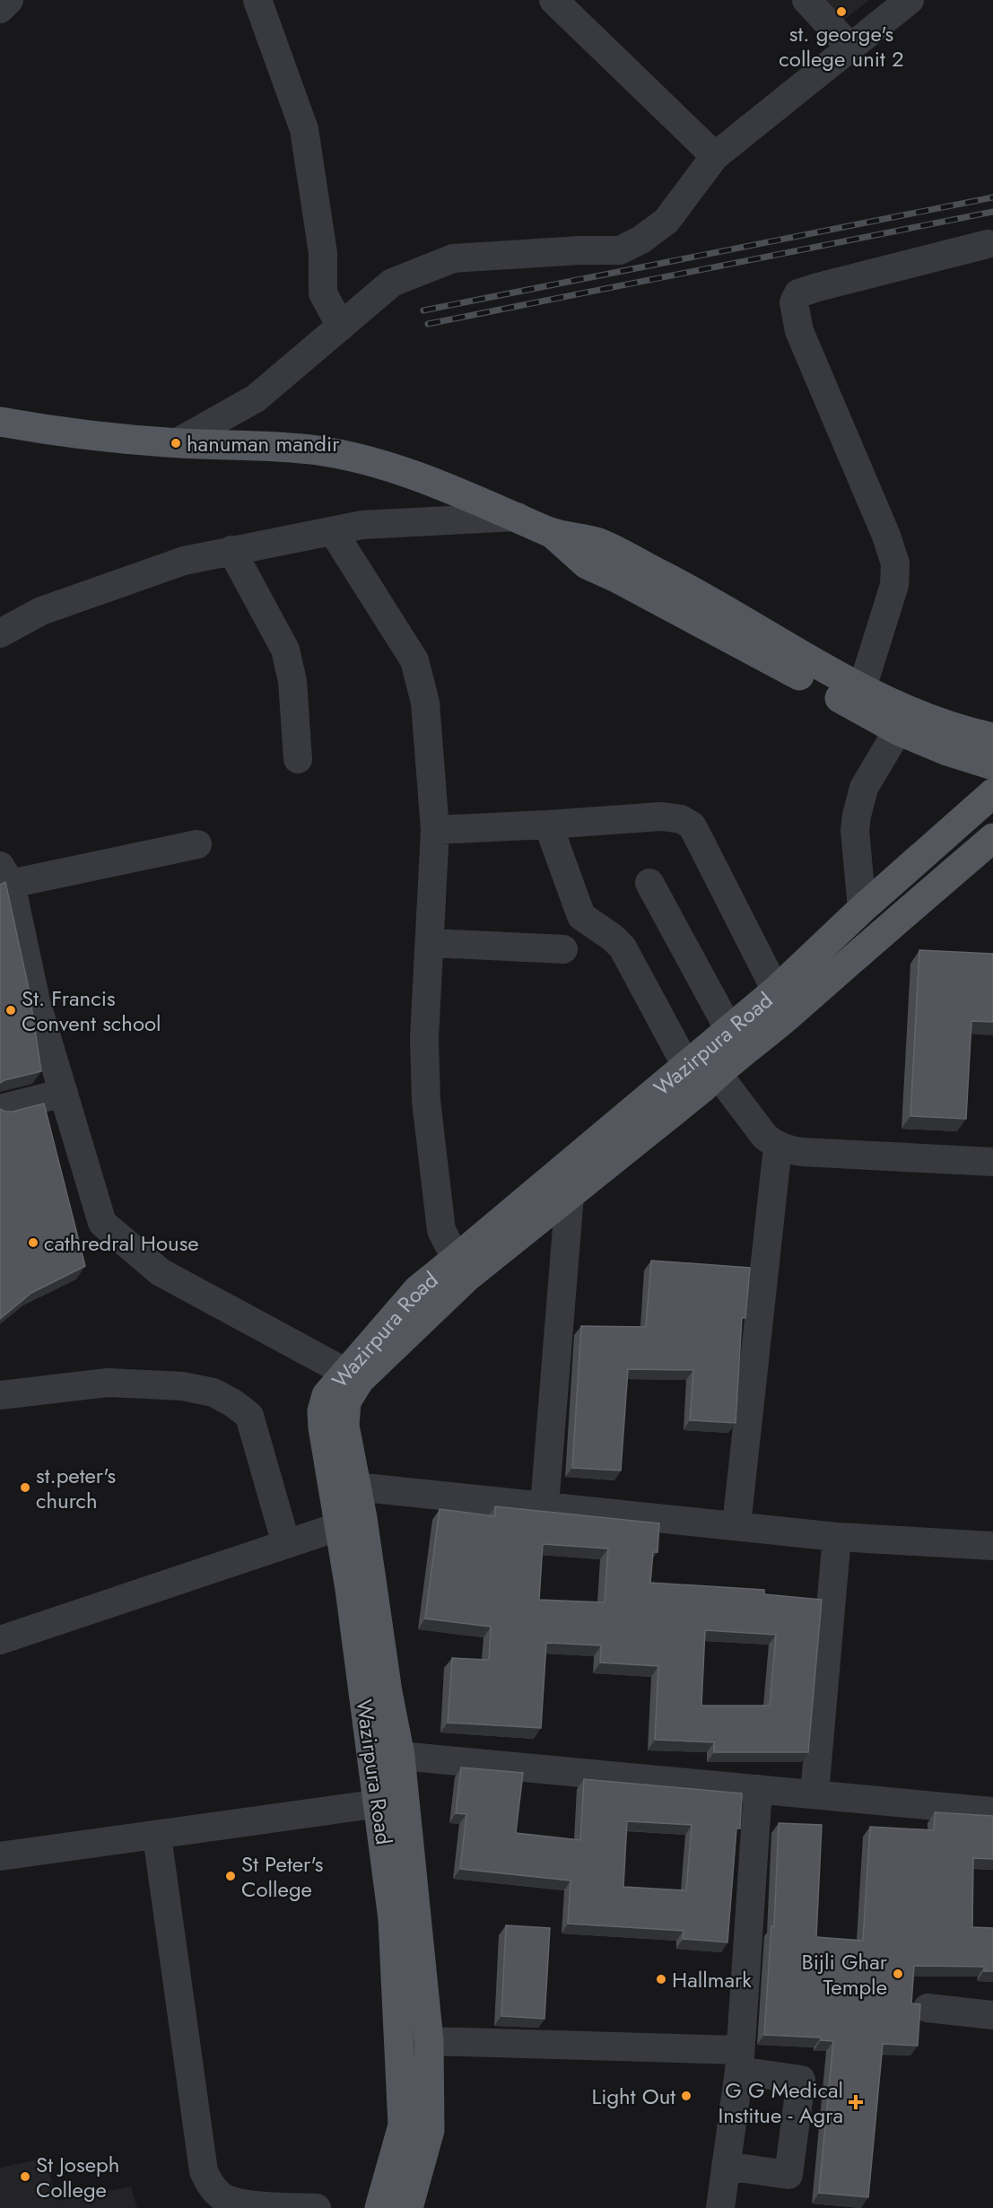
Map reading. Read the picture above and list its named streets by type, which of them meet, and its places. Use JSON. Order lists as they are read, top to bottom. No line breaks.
{"streets":{"main road":["Wazirpura Road"]},"places":{"other":["st. george's college unit 2","hanuman mandir","St. Francis Convent school","cathredral House","st.peter's church","St Peter's College","Bijli Ghar Temple","Hallmark","Light Out","St Joseph College"],"health":["G G Medical Institue - Agra"]}}
